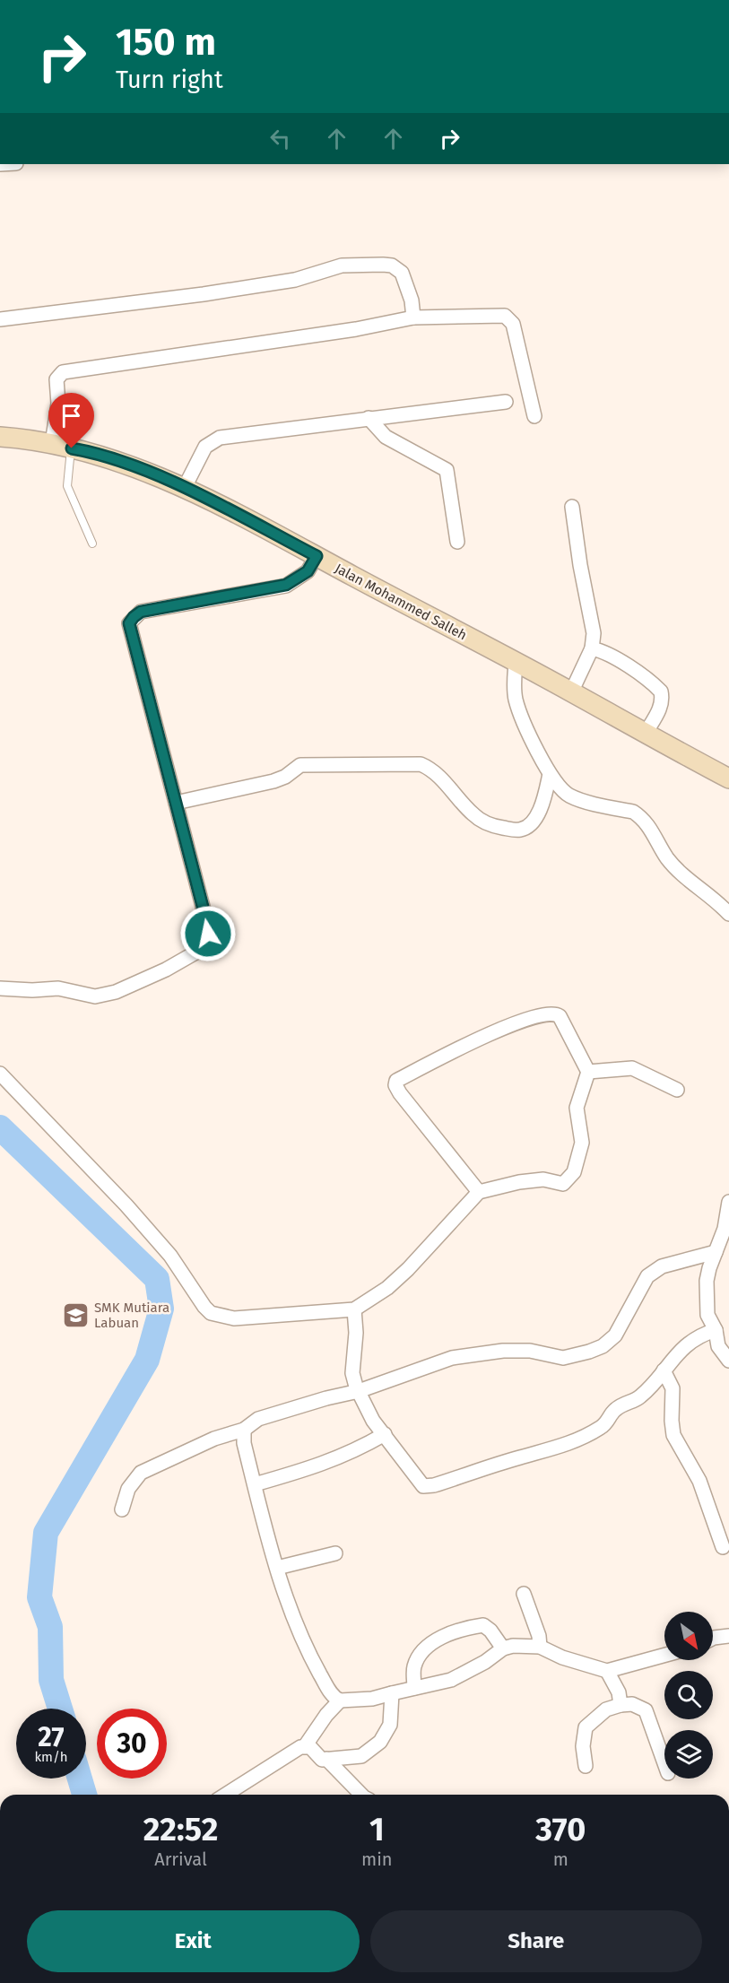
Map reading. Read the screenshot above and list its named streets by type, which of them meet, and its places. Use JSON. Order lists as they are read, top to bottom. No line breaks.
{"streets":{"main road":["Jalan Mohammed Salleh"]},"places":{"school or university":["SMK Mutiara Labuan"]},"north":"bottom right","page":{"turn":["150 m","Turn right"],"speed":"27 km/h","limit":"30","eta":["22:52","Arrival","1","min","370","m"],"buttons":["Exit","Share"]}}
